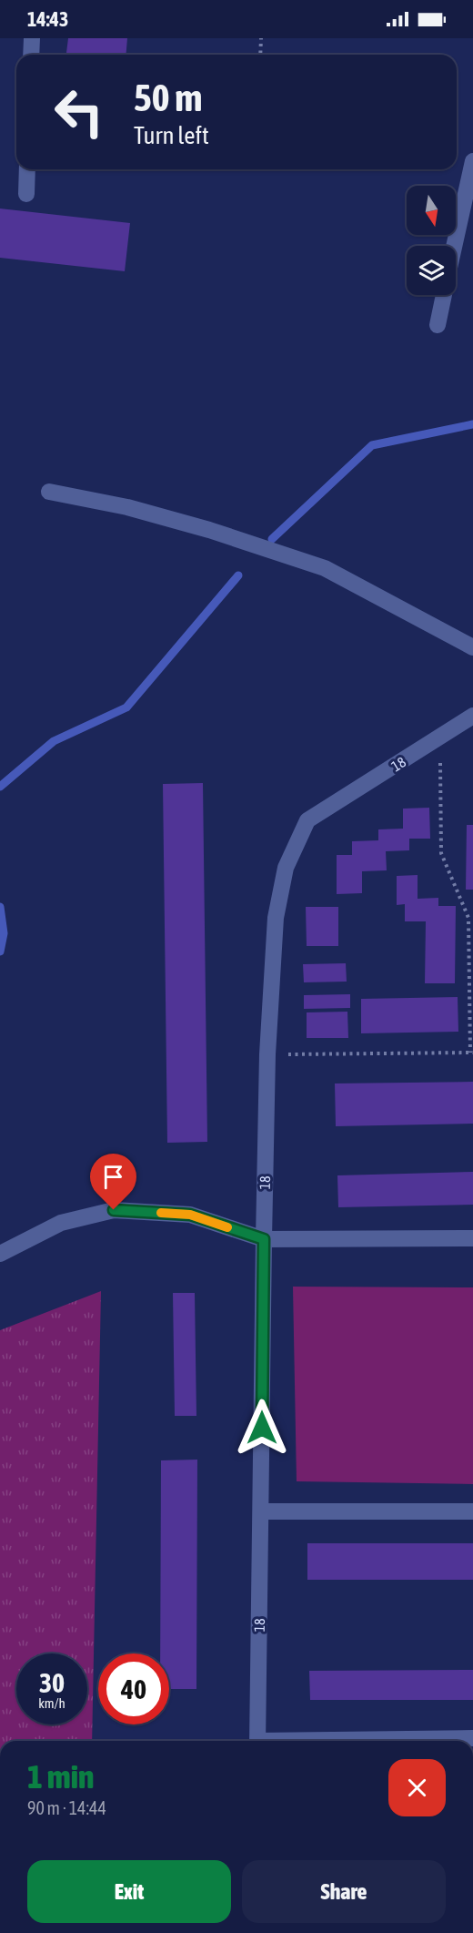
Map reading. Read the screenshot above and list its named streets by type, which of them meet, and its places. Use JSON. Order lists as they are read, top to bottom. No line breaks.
{"streets":{"street":["18"]},"north":"bottom","page":{"status":"14:43","turn":["50 m","Turn left"],"speed":"30 km/h","limit":"40","heading":["1 min","90 m · 14:44"],"buttons":["Exit","Share"]}}
